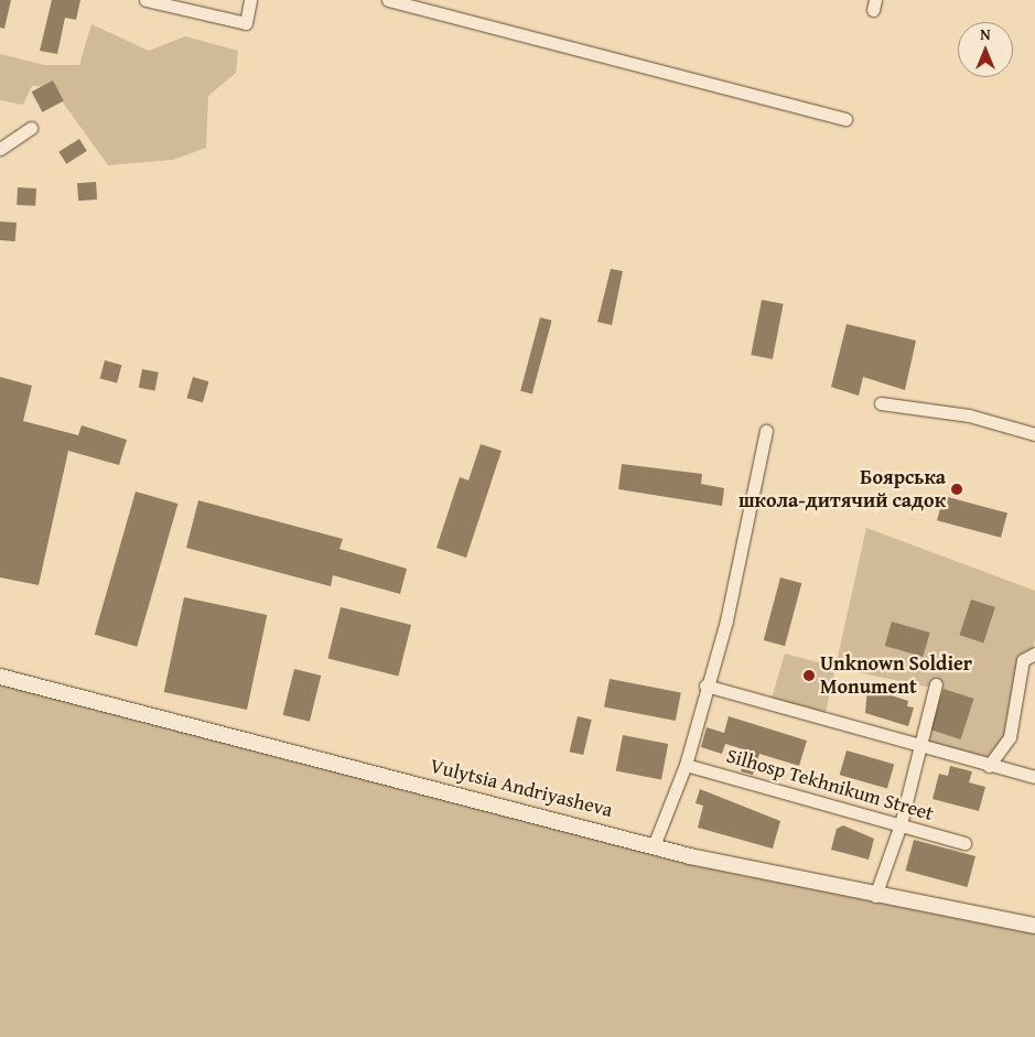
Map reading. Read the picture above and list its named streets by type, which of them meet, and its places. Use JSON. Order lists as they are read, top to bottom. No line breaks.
{"streets":{"street":["Silhosp Tekhnikum Street","Vulytsia Andriyasheva"]},"places":["Боярська школа-дитячий садок","Unknown Soldier Monument"],"north":"top"}
